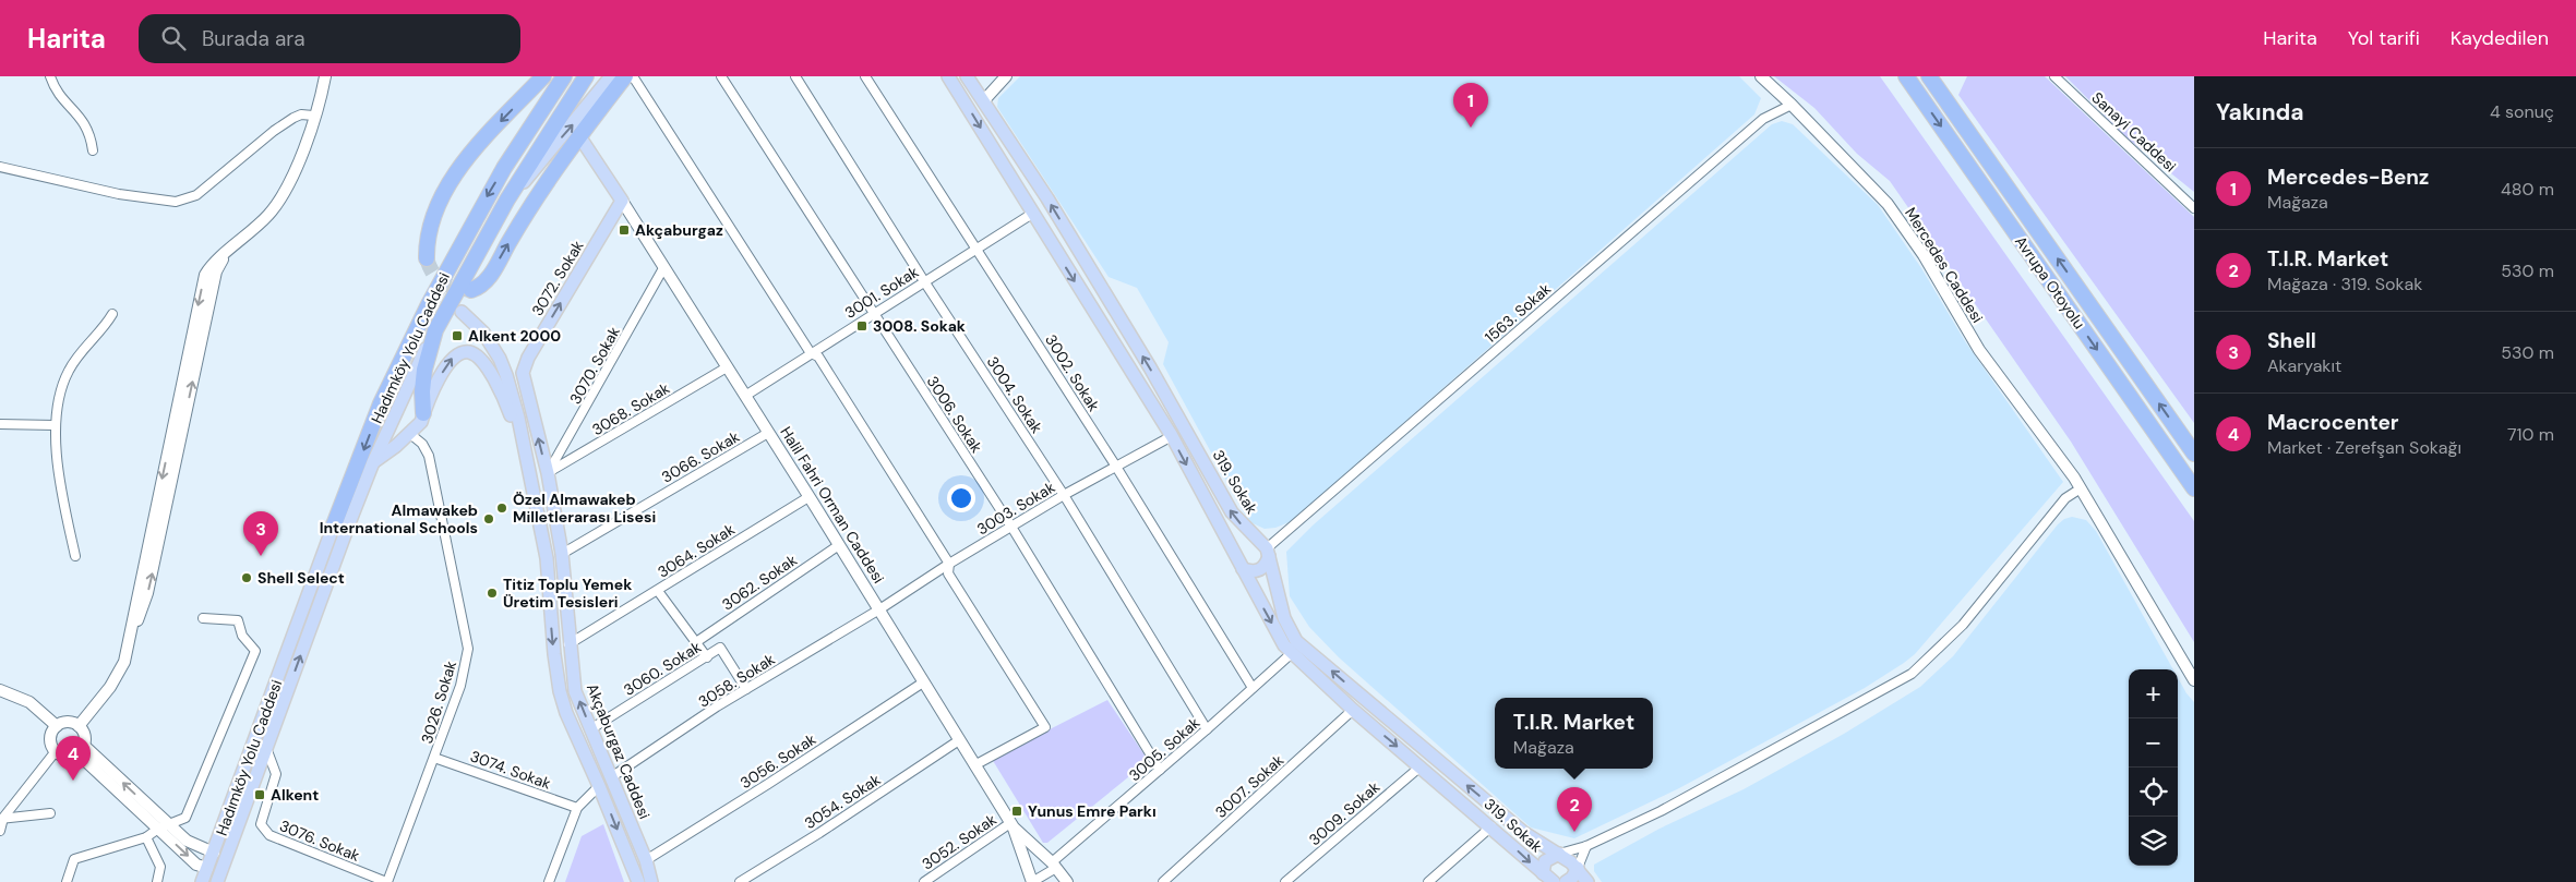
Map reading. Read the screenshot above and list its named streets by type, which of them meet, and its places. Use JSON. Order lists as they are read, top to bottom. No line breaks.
{"streets":{"highway":["Avrupa Otoyolu","Hadımköy Yolu Caddesi"],"main road":["3072. Sokak","319. Sokak","Halil Fahri Orman Caddesi","Akçaburgaz Caddesi"],"street":["Sanayi Caddesi","Mercedes Caddesi","3001. Sokak","1563. Sokak","3070. Sokak","3002. Sokak","3004. Sokak","3068. Sokak","3006. Sokak","3066. Sokak","3003. Sokak","3064. Sokak","3062. Sokak","3060. Sokak","3058. Sokak","3026. Sokak","3005. Sokak","3056. Sokak","3074. Sokak","3007. Sokak","3054. Sokak","3009. Sokak","3076. Sokak","3052. Sokak"]},"crossings":[["Mercedes Caddesi","1563. Sokak"],["3072. Sokak","Halil Fahri Orman Caddesi"],["3072. Sokak","Akçaburgaz Caddesi"],["3001. Sokak","3002. Sokak"],["3001. Sokak","3004. Sokak"],["3001. Sokak","3006. Sokak"],["3001. Sokak","319. Sokak"],["3001. Sokak","Halil Fahri Orman Caddesi"],["1563. Sokak","319. Sokak"],["Hadımköy Yolu Caddesi","3076. Sokak"],["3070. Sokak","3068. Sokak"],["3070. Sokak","Halil Fahri Orman Caddesi"],["3070. Sokak","Akçaburgaz Caddesi"],["3002. Sokak","3003. Sokak"],["3002. Sokak","3005. Sokak"],["3004. Sokak","3003. Sokak"],["3004. Sokak","3005. Sokak"],["3068. Sokak","Halil Fahri Orman Caddesi"],["3068. Sokak","Akçaburgaz Caddesi"],["3006. Sokak","3003. Sokak"],["3006. Sokak","3005. Sokak"],["3066. Sokak","Halil Fahri Orman Caddesi"],["3066. Sokak","Akçaburgaz Caddesi"],["319. Sokak","3003. Sokak"],["319. Sokak","3005. Sokak"],["319. Sokak","3007. Sokak"],["319. Sokak","3009. Sokak"],["Halil Fahri Orman Caddesi","3003. Sokak"],["Halil Fahri Orman Caddesi","3064. Sokak"],["Halil Fahri Orman Caddesi","3062. Sokak"],["Halil Fahri Orman Caddesi","3058. Sokak"],["Halil Fahri Orman Caddesi","3005. Sokak"],["Halil Fahri Orman Caddesi","3056. Sokak"],["Halil Fahri Orman Caddesi","3054. Sokak"],["Halil Fahri Orman Caddesi","3052. Sokak"],["3003. Sokak","3058. Sokak"],["3064. Sokak","Akçaburgaz Caddesi"],["3060. Sokak","3058. Sokak"],["3060. Sokak","Akçaburgaz Caddesi"],["3058. Sokak","Akçaburgaz Caddesi"],["3026. Sokak","3074. Sokak"],["3026. Sokak","3076. Sokak"],["Akçaburgaz Caddesi","3056. Sokak"]],"one_way":["3072. Sokak"],"places":{"transit":["Akçaburgaz","3008. Sokak","Alkent 2000","Alkent","Yunus Emre Parkı"],"other":["Özel Almawakeb Milletlerarası Lisesi","Almawakeb International Schools","Shell Select","Titiz Toplu Yemek Üretim Tesisleri"]},"page":{"header":"Harita","search":"Burada ara","nav":["Harita","Yol tarifi","Kaydedilen"],"heading":["Yakında","4 sonuç"],"pins":["1","3","4","2"],"list":[{"mark":"1","name":"Mercedes-Benz","note":"Mağaza","value":"480 m"},{"mark":"2","name":"T.I.R. Market","note":"Mağaza · 319. Sokak","value":"530 m"},{"mark":"3","name":"Shell","note":"Akaryakıt","value":"530 m"},{"mark":"4","name":"Macrocenter","note":"Market · Zerefşan Sokağı","value":"710 m"}],"map_buttons":["+","−"],"popup":["T.I.R. Market","Mağaza"]}}
